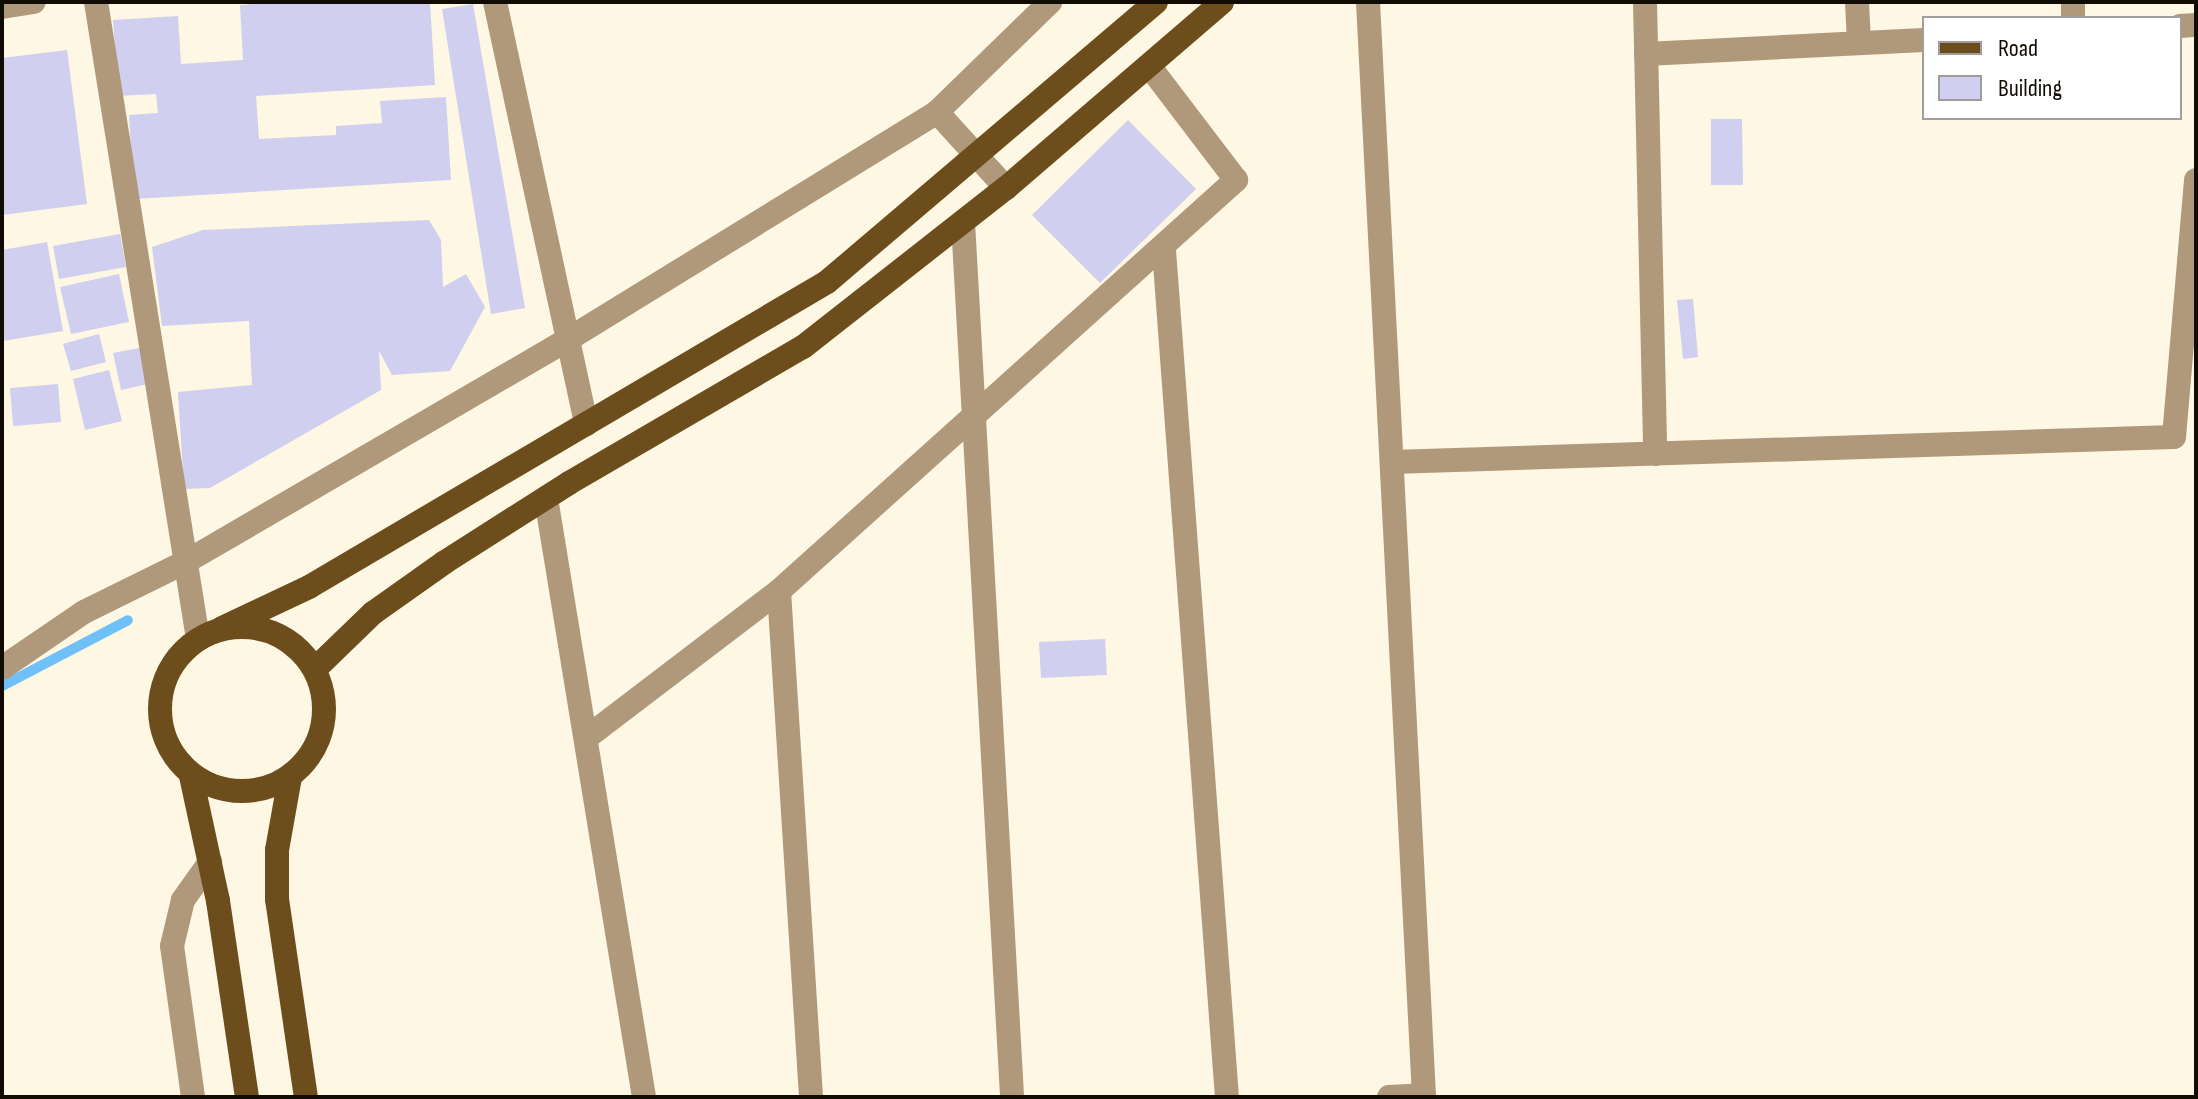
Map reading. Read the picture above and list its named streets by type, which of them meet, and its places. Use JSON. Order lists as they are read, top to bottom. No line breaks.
{"legend":["Road","Building"]}
